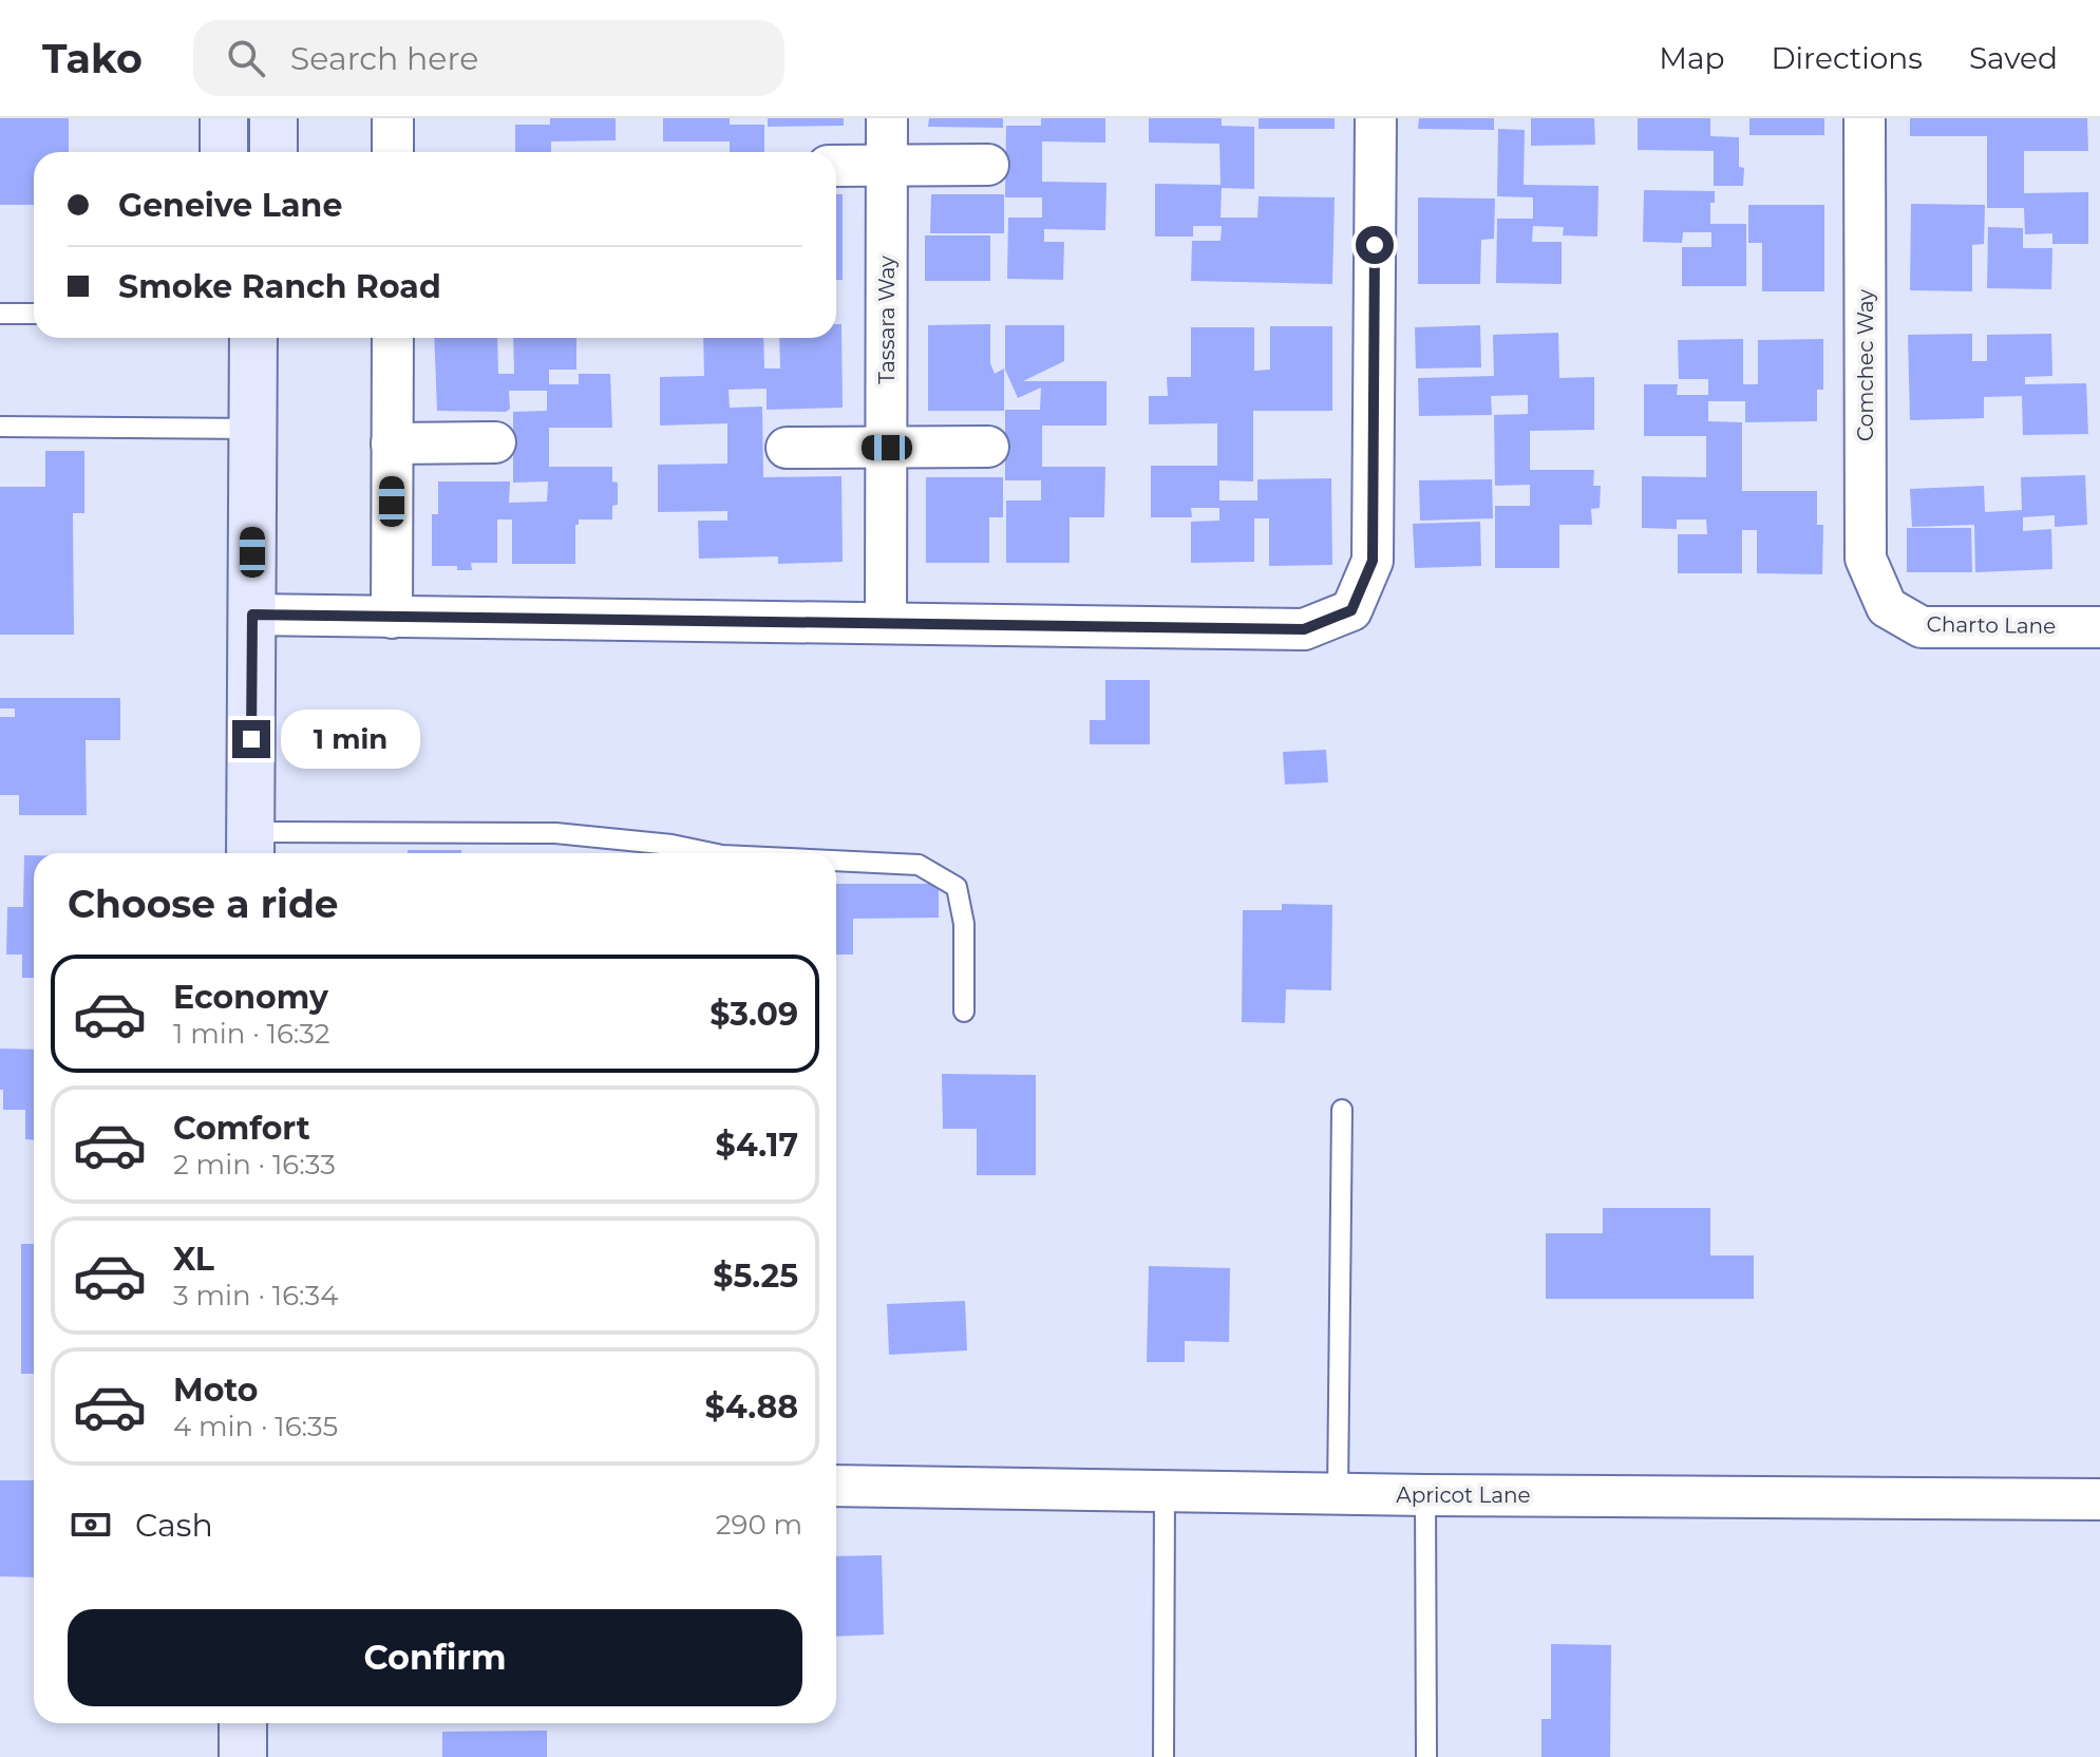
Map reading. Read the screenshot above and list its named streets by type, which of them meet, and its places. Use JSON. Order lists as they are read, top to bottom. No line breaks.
{"streets":{"street":["Tassara Way","Comchec Way","Charto Lane","Apricot Lane"]},"crossings":[["Comchec Way","Charto Lane"]],"page":{"header":"Tako","search":"Search here","nav":["Map","Directions","Saved"],"banner":["Geneive Lane","Smoke Ranch Road"],"bubble":"1 min","heading":"Choose a ride","list":[{"name":"Economy","note":"1 min · 16:32","value":"$3.09"},{"name":"Comfort","note":"2 min · 16:33","value":"$4.17"},{"name":"XL","note":"3 min · 16:34","value":"$5.25"},{"name":"Moto","note":"4 min · 16:35","value":"$4.88"}],"pay":["Cash","290 m"],"buttons":"Confirm"}}
